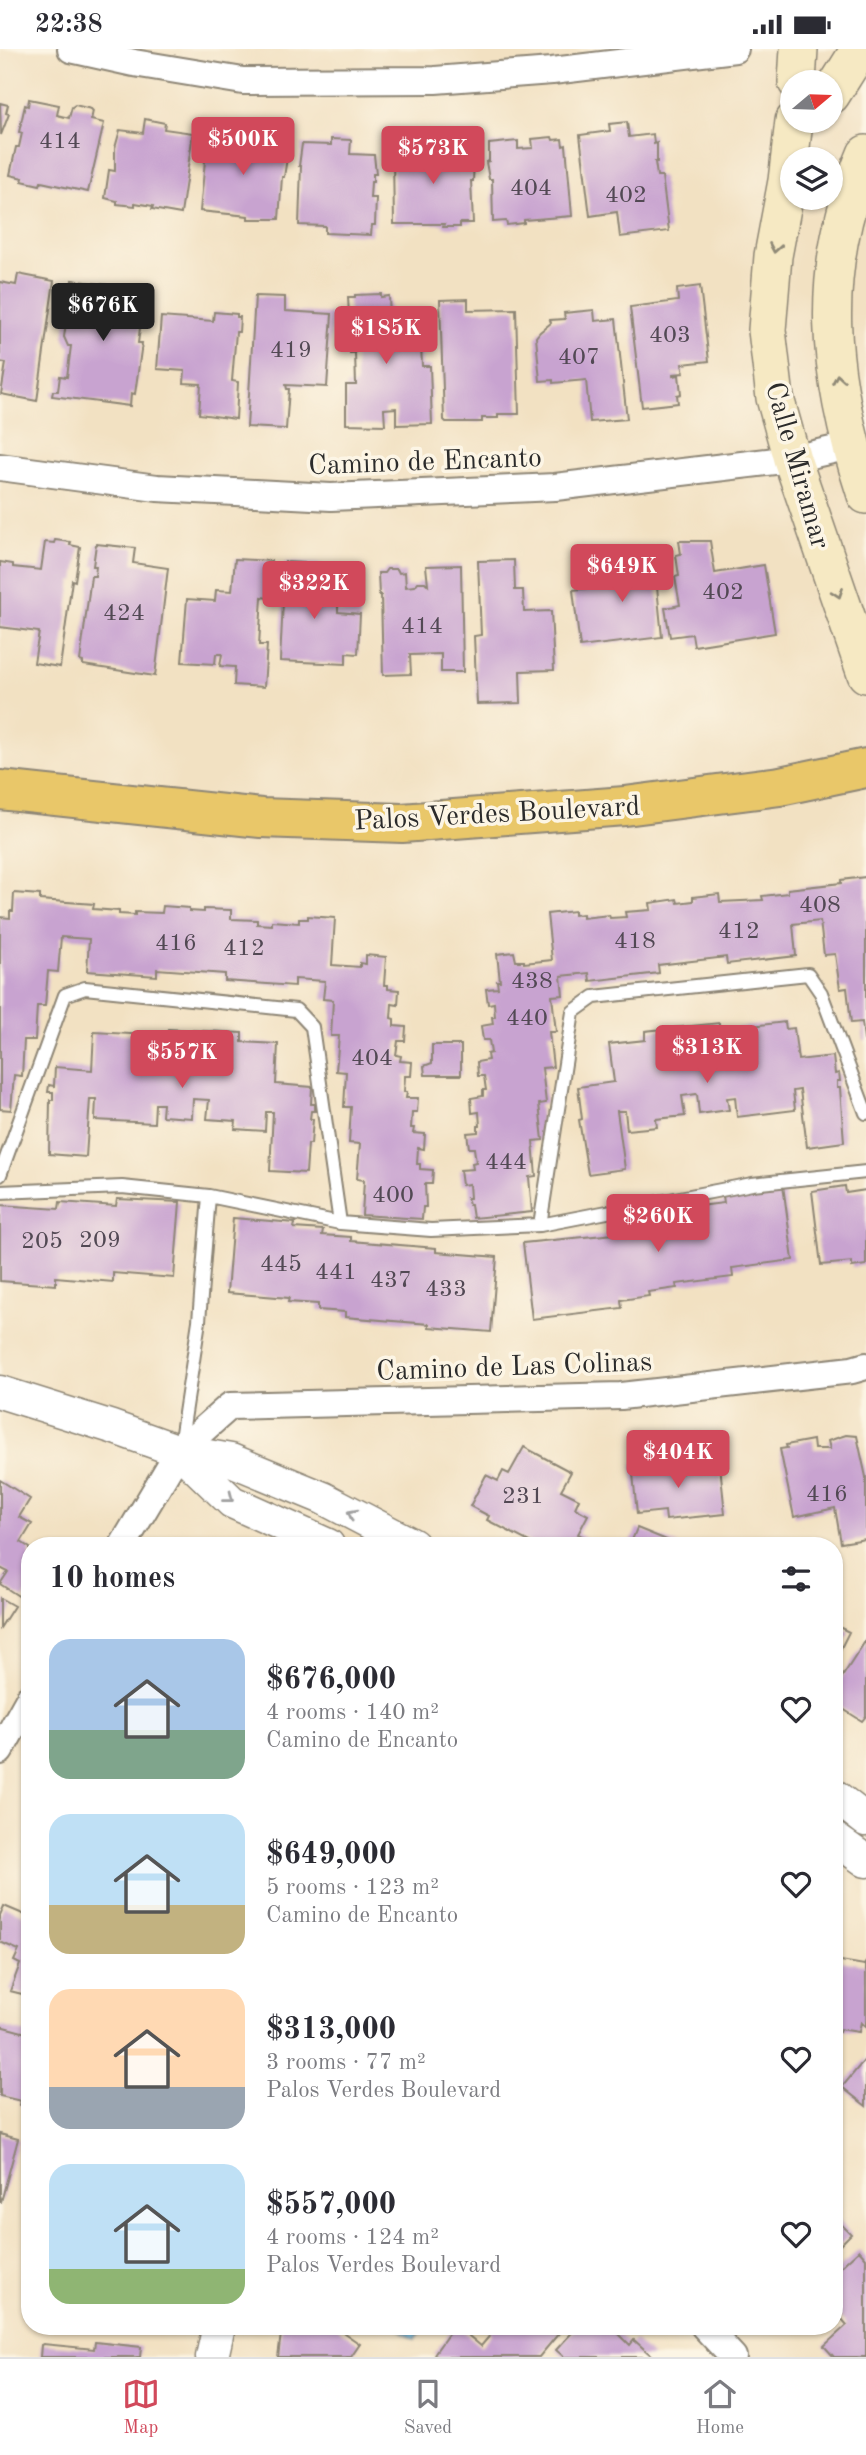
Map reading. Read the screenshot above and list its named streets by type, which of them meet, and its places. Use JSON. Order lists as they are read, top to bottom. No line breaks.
{"streets":{"main road":["Calle Miramar","Palos Verdes Boulevard"],"street":["Camino de Encanto","Camino de Las Colinas"]},"crossings":[["Camino de Encanto","Calle Miramar"]],"house_numbers":["414","404","402","403","419","407","402","424","414","408","412","418","416","412","438","440","404","444","400","209","205","445","441","437","433","416","231"],"north":"right","page":{"status":"22:38","price":["$500K","$573K","$676K","$185K","$649K","$322K","$313K","$557K","$260K","$404K"],"heading":"10 homes","list":[{"name":"$676,000","note":"4 rooms · 140 m² · Camino de Encanto"},{"name":"$649,000","note":"5 rooms · 123 m² · Camino de Encanto"},{"name":"$313,000","note":"3 rooms · 77 m² · Palos Verdes Boulevard"},{"name":"$557,000","note":"4 rooms · 124 m² · Palos Verdes Boulevard"}],"tabs":["Map","Saved","Home"]}}
